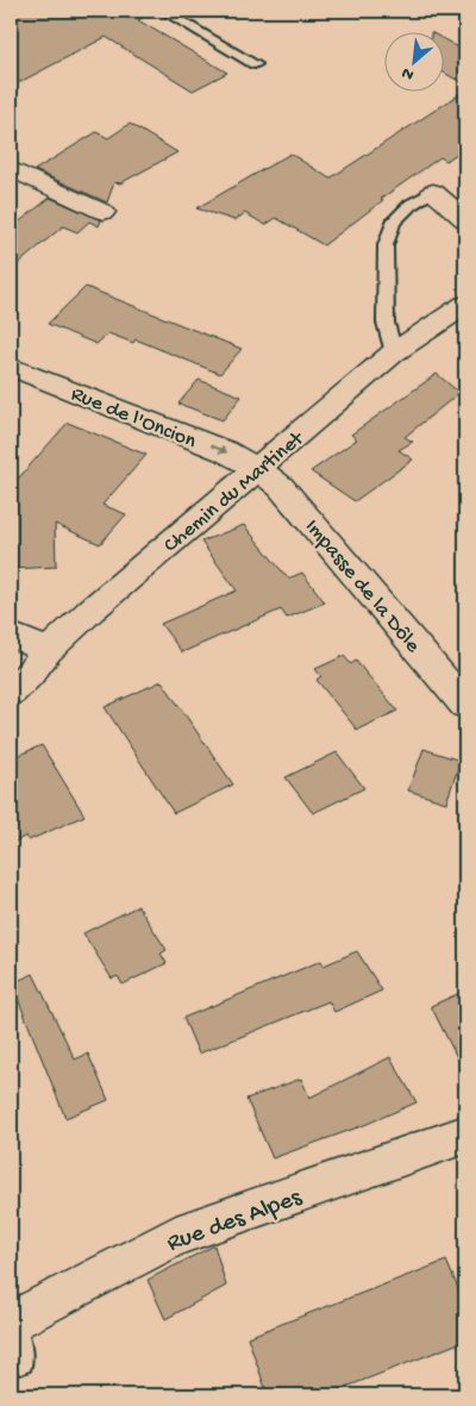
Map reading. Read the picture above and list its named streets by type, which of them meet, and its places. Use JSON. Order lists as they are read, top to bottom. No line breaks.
{"streets":{"street":["Rue de l'Oncion","Chemin du Martinet","Impasse de la Dôle","Rue des Alpes"]},"crossings":[["Rue de l'Oncion","Chemin du Martinet"],["Rue de l'Oncion","Impasse de la Dôle"],["Chemin du Martinet","Impasse de la Dôle"]],"one_way":["Rue de l'Oncion"],"north":"bottom left"}
